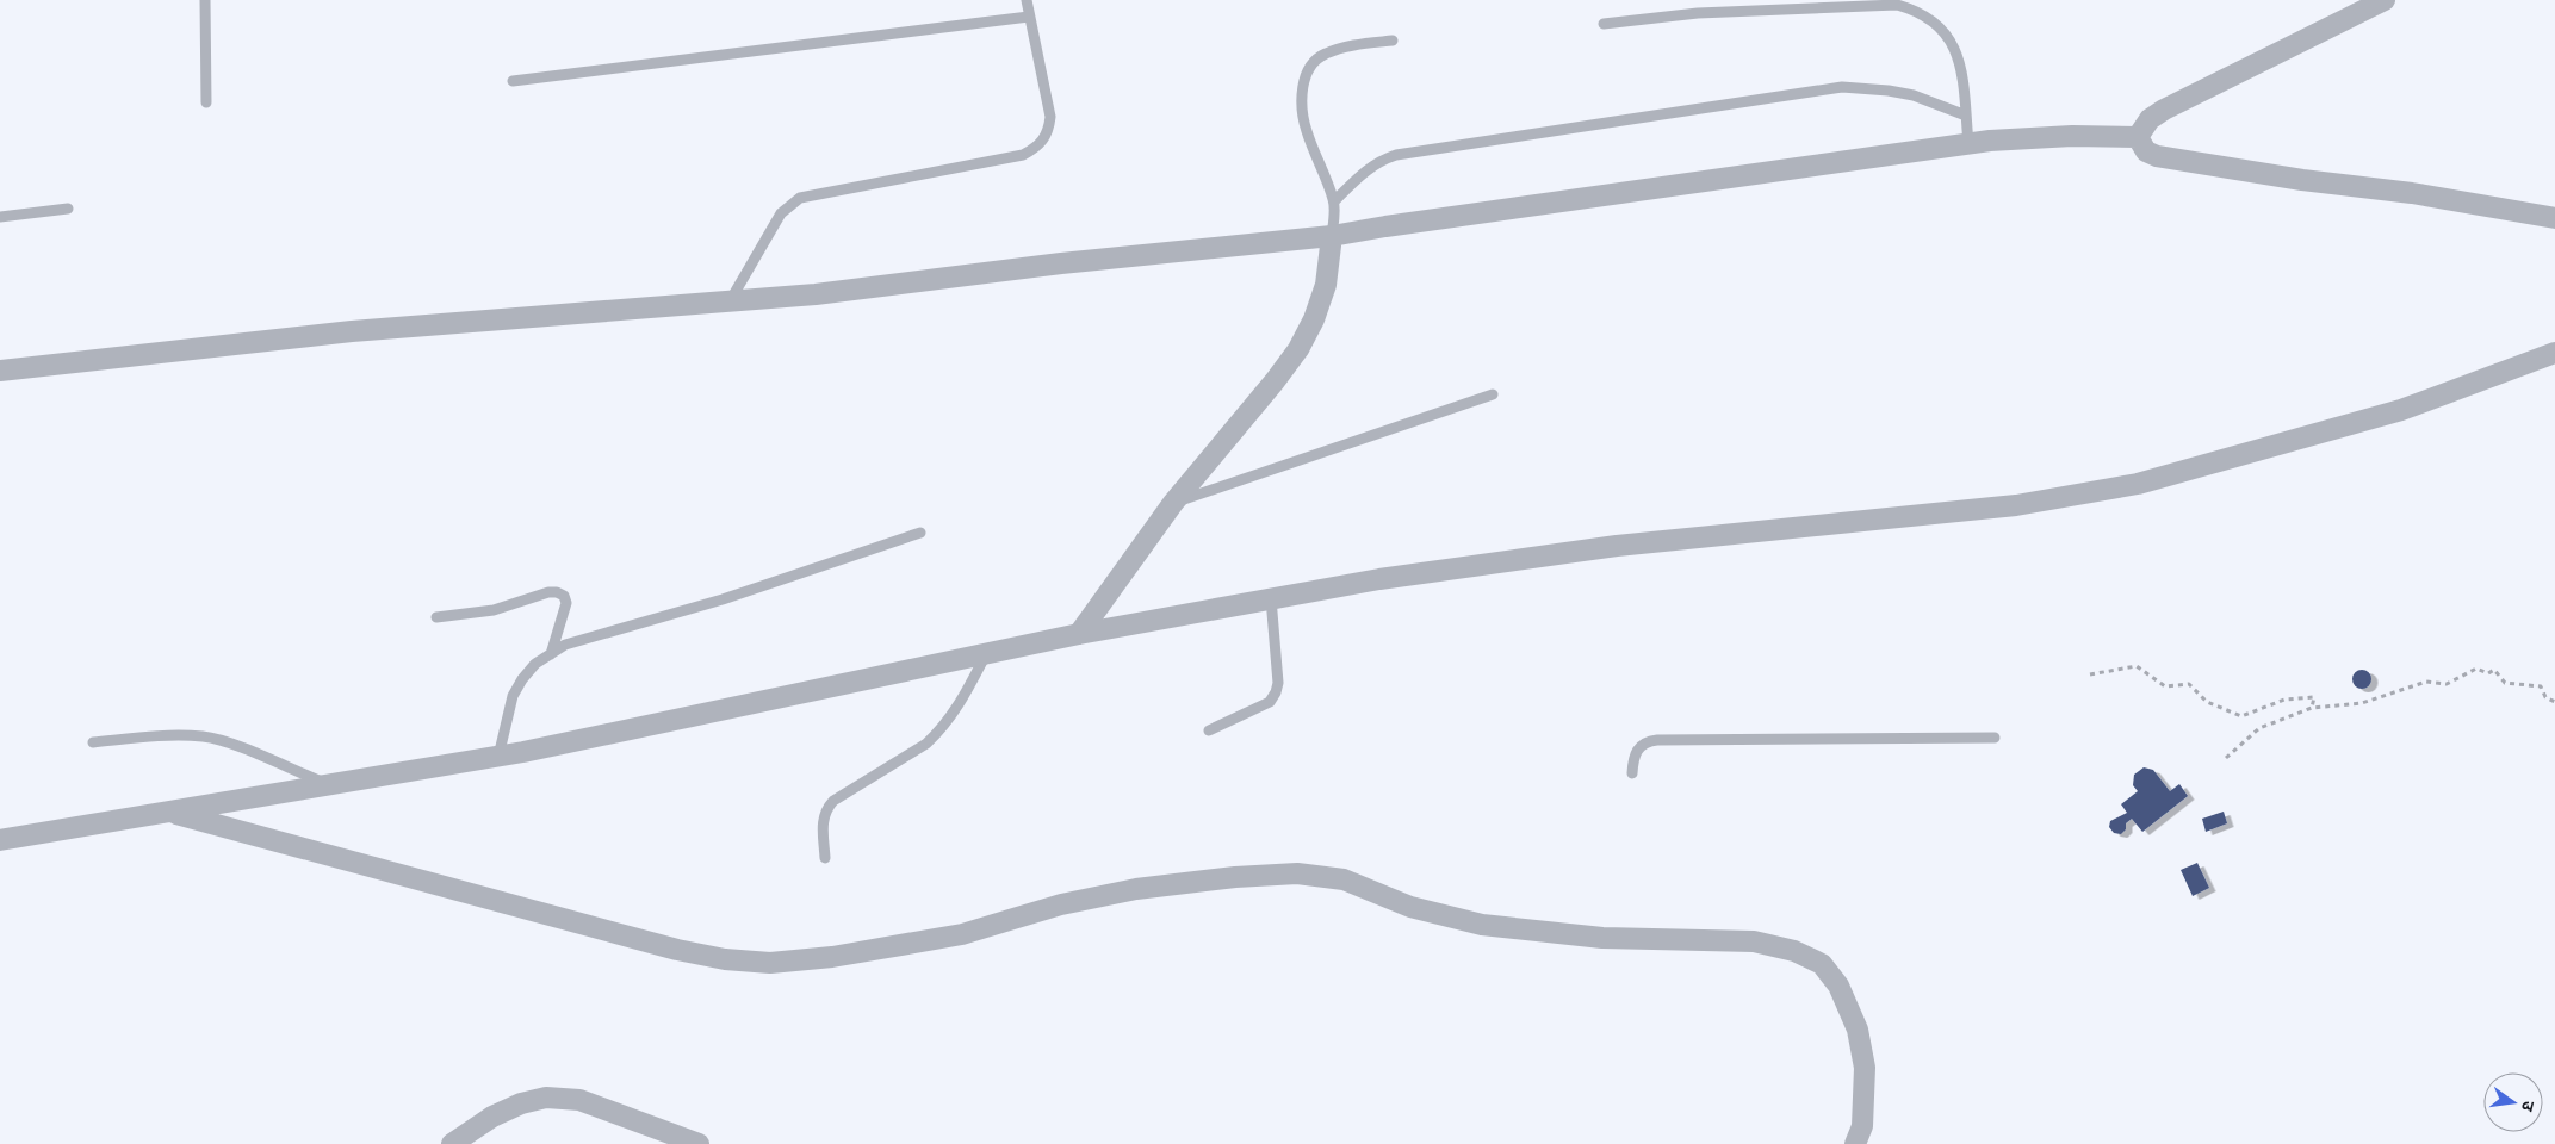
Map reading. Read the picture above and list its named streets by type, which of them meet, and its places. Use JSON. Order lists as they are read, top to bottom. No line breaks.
{"north":"right"}
